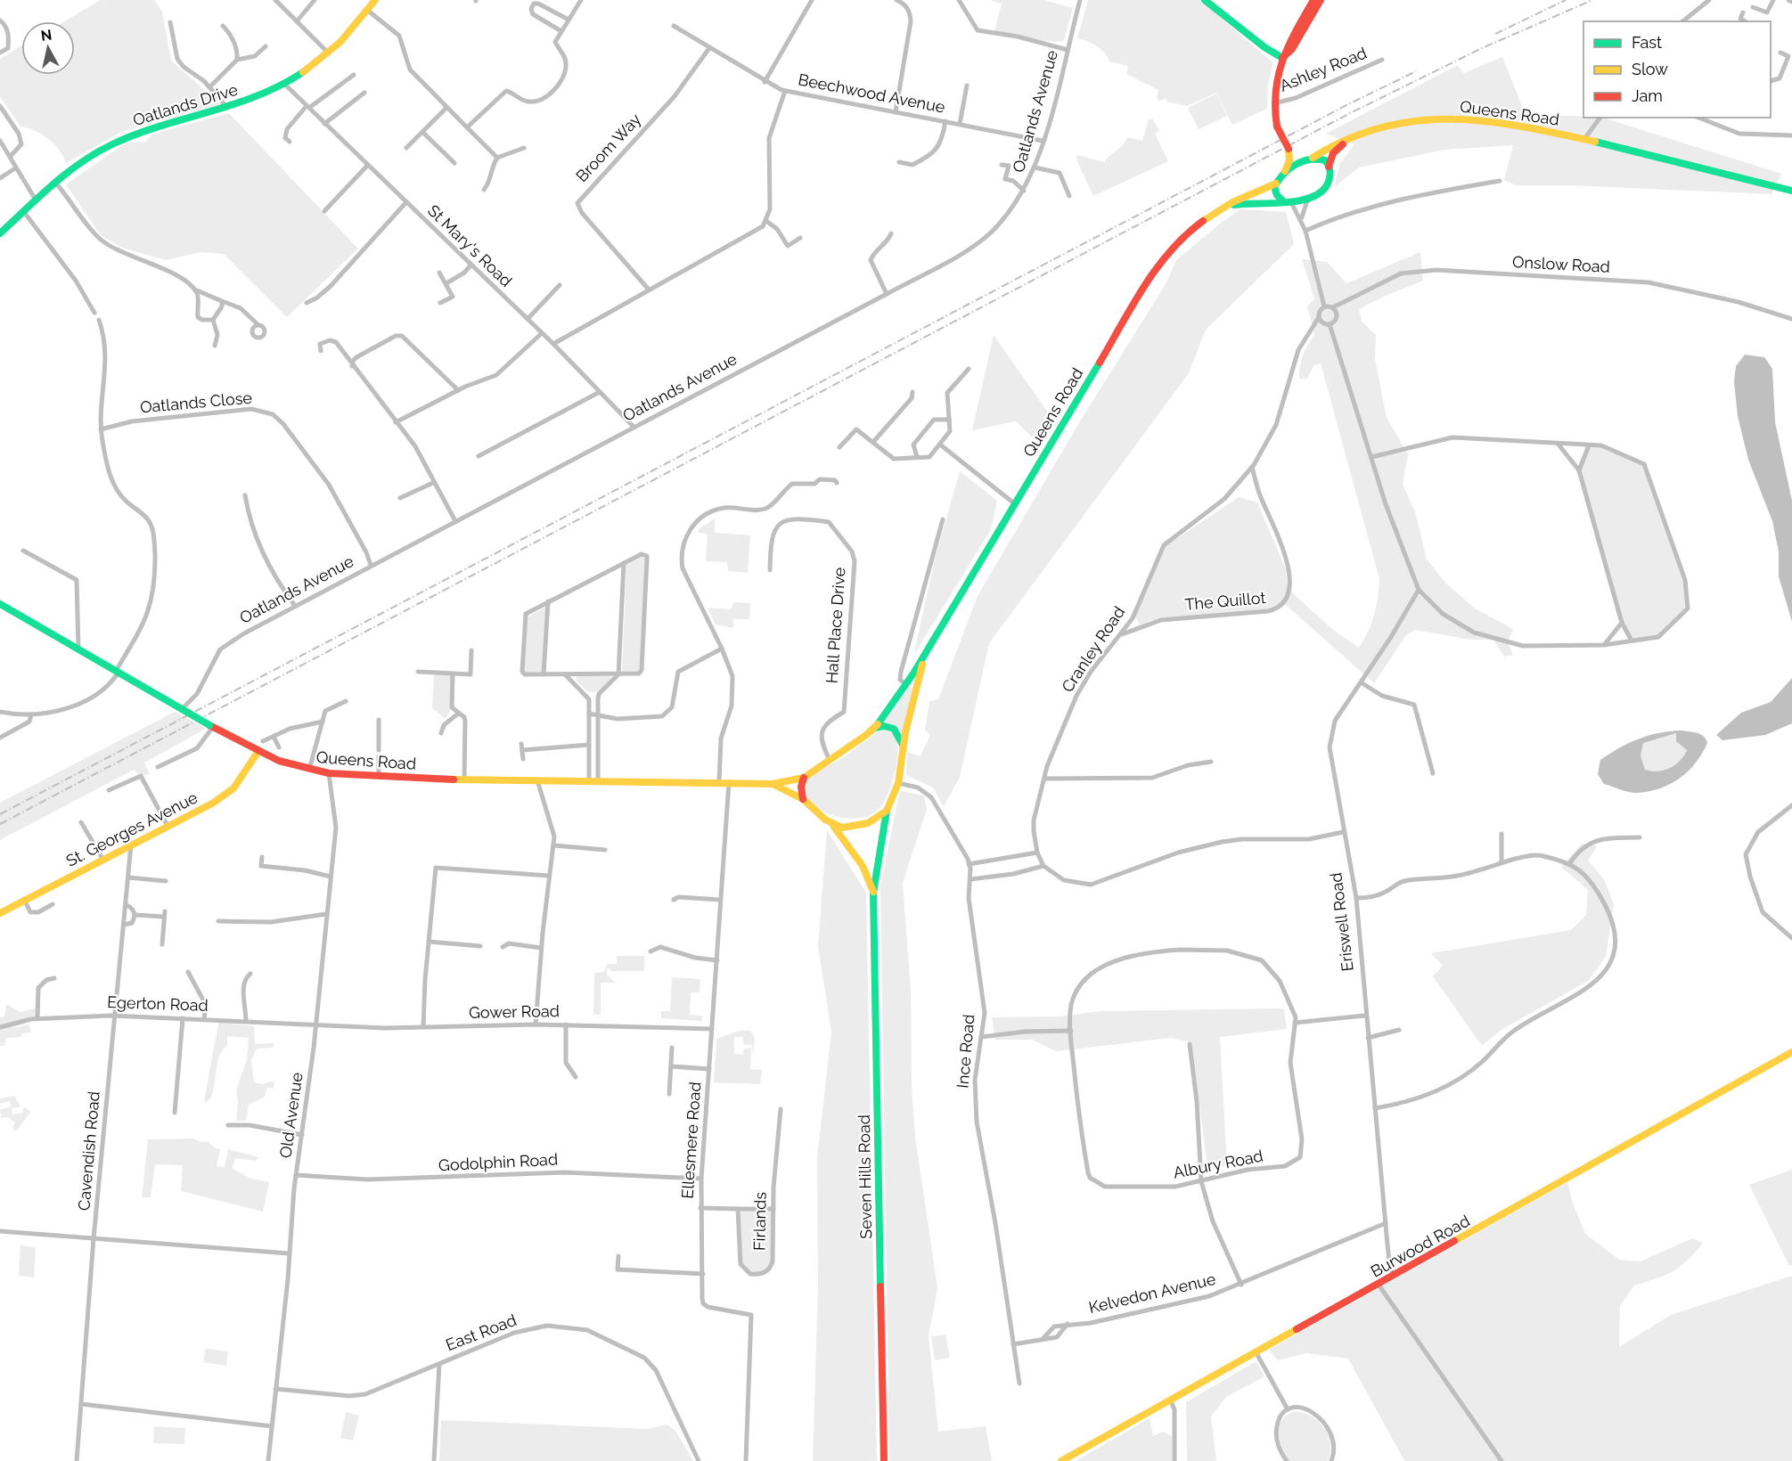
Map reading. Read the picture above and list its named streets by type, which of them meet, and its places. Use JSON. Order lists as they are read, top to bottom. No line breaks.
{"streets":{"main road":["Ashley Road","Oatlands Drive","Queens Road","St. Georges Avenue","Seven Hills Road","Burwood Road"],"street":["Beechwood Avenue","Oatlands Avenue","Broom Way","St Mary's Road","Onslow Road","Oatlands Close","The Quillot","Hall Place Drive","Cranley Road","Eriswell Road","Egerton Road","Gower Road","Ince Road","Old Avenue","Ellesmere Road","Cavendish Road","Godolphin Road","Albury Road","Firlands","Kelvedon Avenue","East Road"]},"crossings":[["Beechwood Avenue","Oatlands Avenue"],["Oatlands Drive","St Mary's Road"],["Oatlands Avenue","Queens Road"],["Oatlands Avenue","St Mary's Road"],["Oatlands Avenue","Oatlands Close"],["Queens Road","Hall Place Drive"],["Queens Road","St. Georges Avenue"],["Queens Road","Ince Road"],["Queens Road","Old Avenue"],["Queens Road","Ellesmere Road"],["Queens Road","Seven Hills Road"],["Onslow Road","Cranley Road"],["The Quillot","Cranley Road"],["St. Georges Avenue","Cavendish Road"],["Eriswell Road","Burwood Road"],["Eriswell Road","Kelvedon Avenue"],["Egerton Road","Gower Road"],["Egerton Road","Old Avenue"],["Egerton Road","Cavendish Road"],["Gower Road","Old Avenue"],["Gower Road","Ellesmere Road"],["Ince Road","Seven Hills Road"],["Ince Road","Kelvedon Avenue"],["Old Avenue","Godolphin Road"],["Old Avenue","East Road"],["Ellesmere Road","Godolphin Road"],["Ellesmere Road","Firlands"]],"legend":["Fast","Slow","Jam"],"north":"top"}
